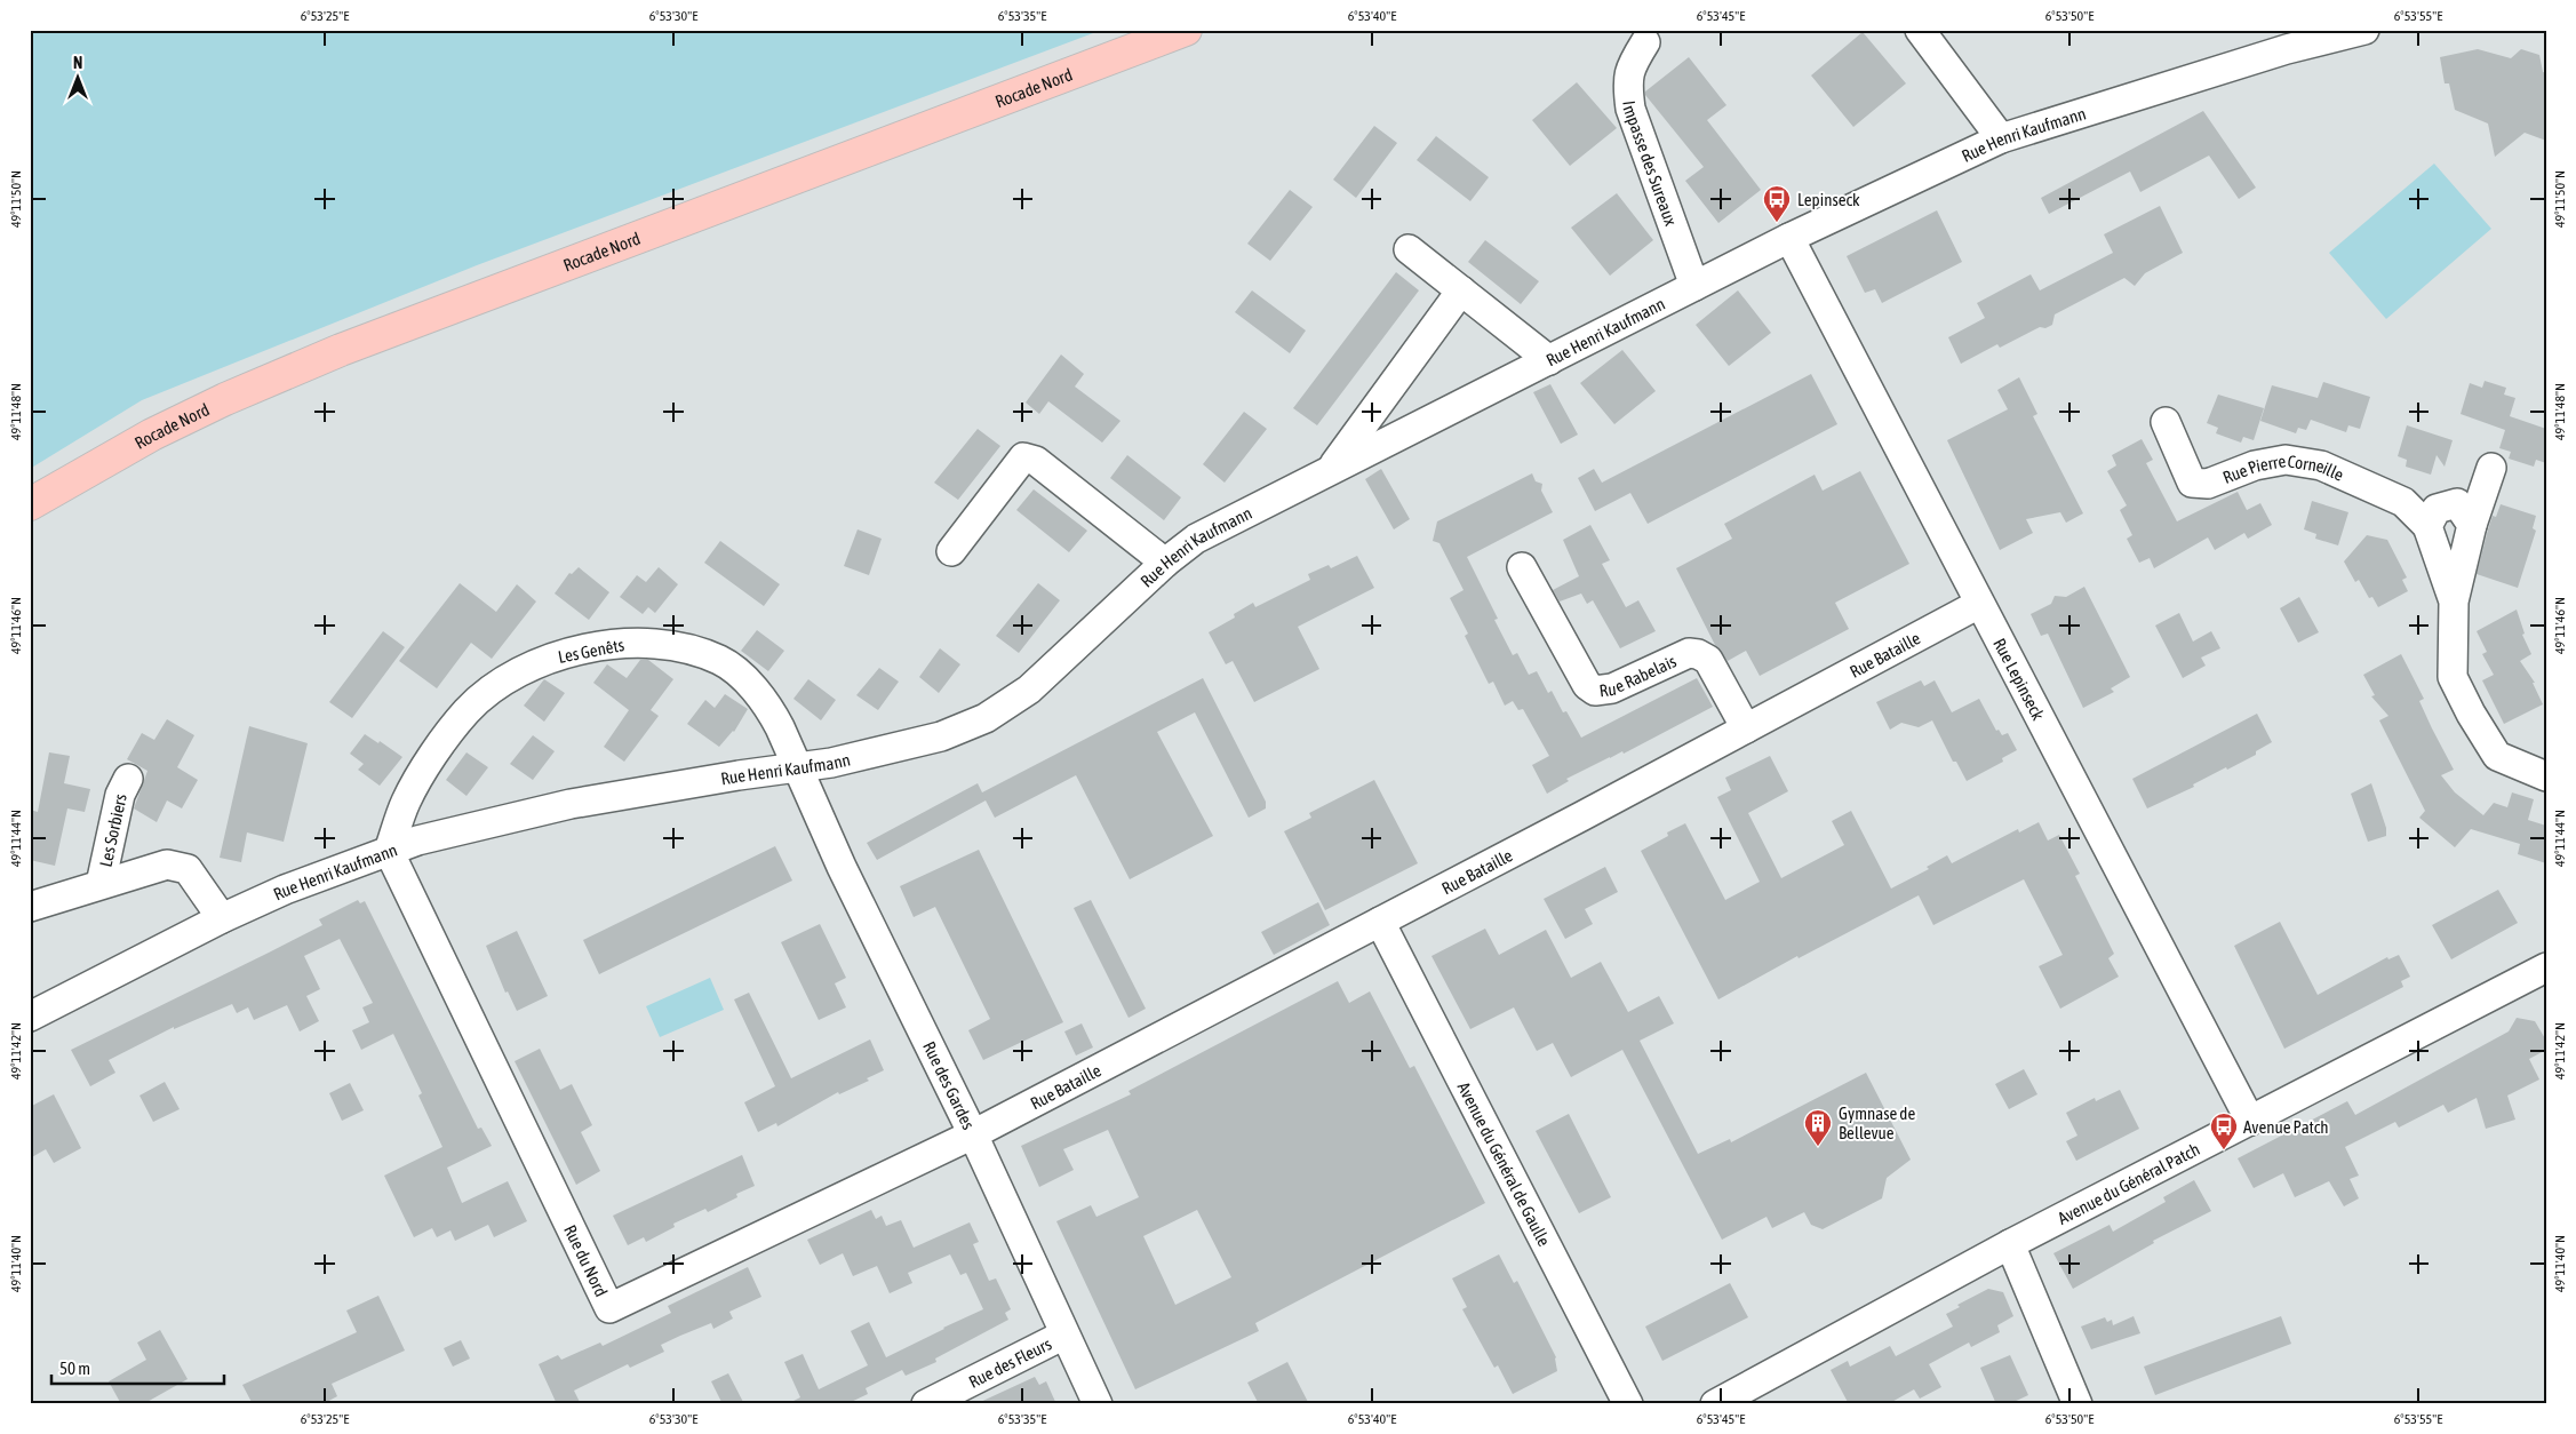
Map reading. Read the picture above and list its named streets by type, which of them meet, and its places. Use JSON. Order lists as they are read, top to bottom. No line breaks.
{"streets":{"main road":["Rocade Nord"],"street":["Rue Henri Kaufmann","Impasse des Sureaux","Rue Pierre Corneille","Les Genêts","Rue Bataille","Rue Rabelais","Rue Lepinseck","Les Sorbiers","Rue des Gardes","Avenue du Général de Gaulle","Avenue du Général Patch","Rue du Nord","Rue des Fleurs"]},"crossings":[["Rue Henri Kaufmann","Impasse des Sureaux"],["Rue Henri Kaufmann","Les Genêts"],["Rue Henri Kaufmann","Rue Lepinseck"],["Rue Henri Kaufmann","Les Sorbiers"],["Rue Henri Kaufmann","Rue des Gardes"],["Rue Henri Kaufmann","Rue du Nord"],["Les Genêts","Rue des Gardes"],["Les Genêts","Rue du Nord"],["Rue Bataille","Rue Rabelais"],["Rue Bataille","Rue Lepinseck"],["Rue Bataille","Rue des Gardes"],["Rue Bataille","Avenue du Général de Gaulle"],["Rue Bataille","Rue du Nord"],["Rue Lepinseck","Avenue du Général Patch"],["Rue des Gardes","Rue du Nord"],["Rue des Gardes","Rue des Fleurs"]],"places":{"bus stop":["Lepinseck","Avenue Patch"],"building":["Gymnase de Bellevue"]},"scale_bar":"50 m","north":"top","coordinates":["6°53'25\"E","6°53'30\"E","6°53'35\"E","6°53'40\"E","6°53'45\"E","6°53'50\"E","6°53'55\"E","49°11'50\"N","49°11'48\"N","49°11'46\"N","49°11'44\"N","49°11'42\"N","49°11'40\"N"]}
